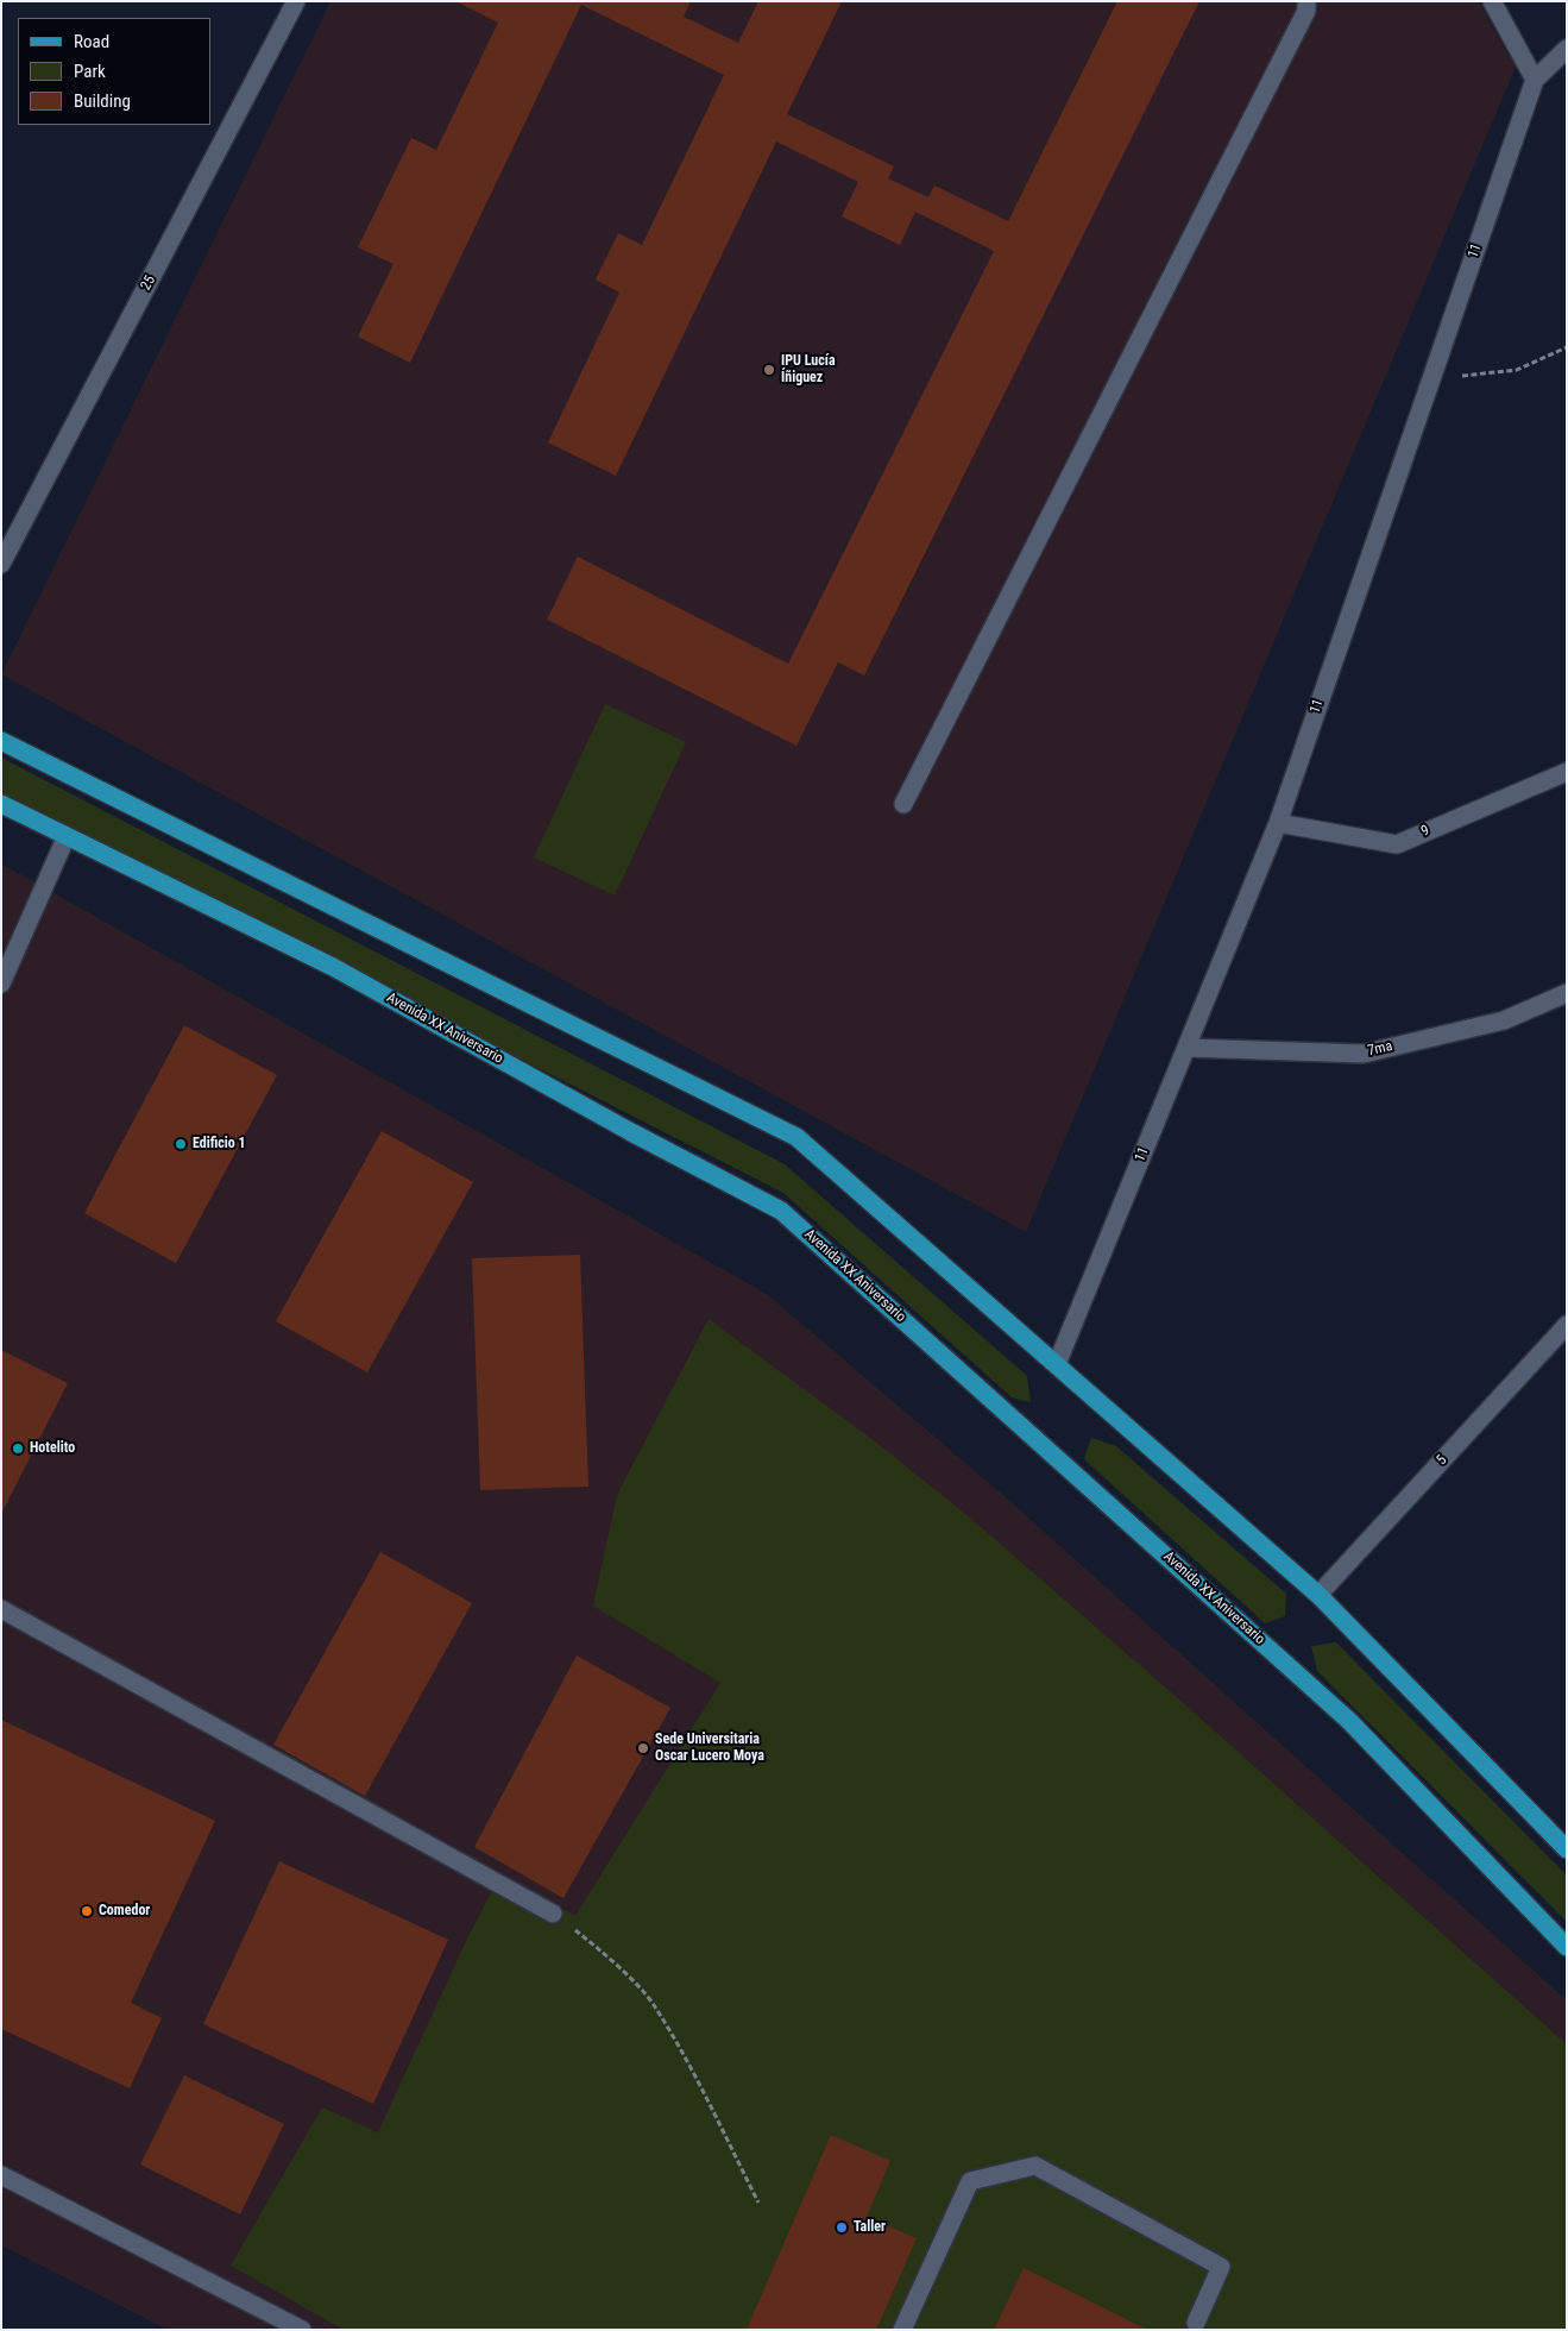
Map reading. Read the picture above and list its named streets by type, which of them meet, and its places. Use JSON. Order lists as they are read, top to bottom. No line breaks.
{"streets":{"main road":["Avenida XX Aniversario"],"street":["11","25","9","7ma","5"]},"crossings":[["11","9"],["11","7ma"]],"places":["IPU Lucía Íñiguez","Edificio 1","Hotelito","Sede Universitaria Oscar Lucero Moya","Comedor","Taller"],"legend":["Road","Park","Building"]}
